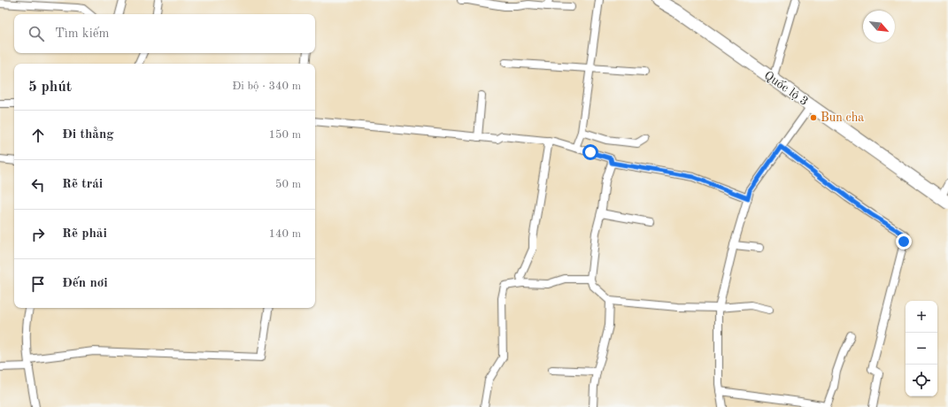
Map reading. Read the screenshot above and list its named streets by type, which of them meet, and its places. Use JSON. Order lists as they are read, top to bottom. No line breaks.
{"streets":{"highway":["Quốc lộ 3"]},"places":["Bun cha"],"north":"bottom right","page":{"search":"Tìm kiếm","heading":["5 phút","Đi bộ · 340 m"],"list":[["Đi thẳng","150 m"],["Rẽ trái","50 m"],["Rẽ phải","140 m"],"Đến nơi"],"map_buttons":["+","−"]}}
